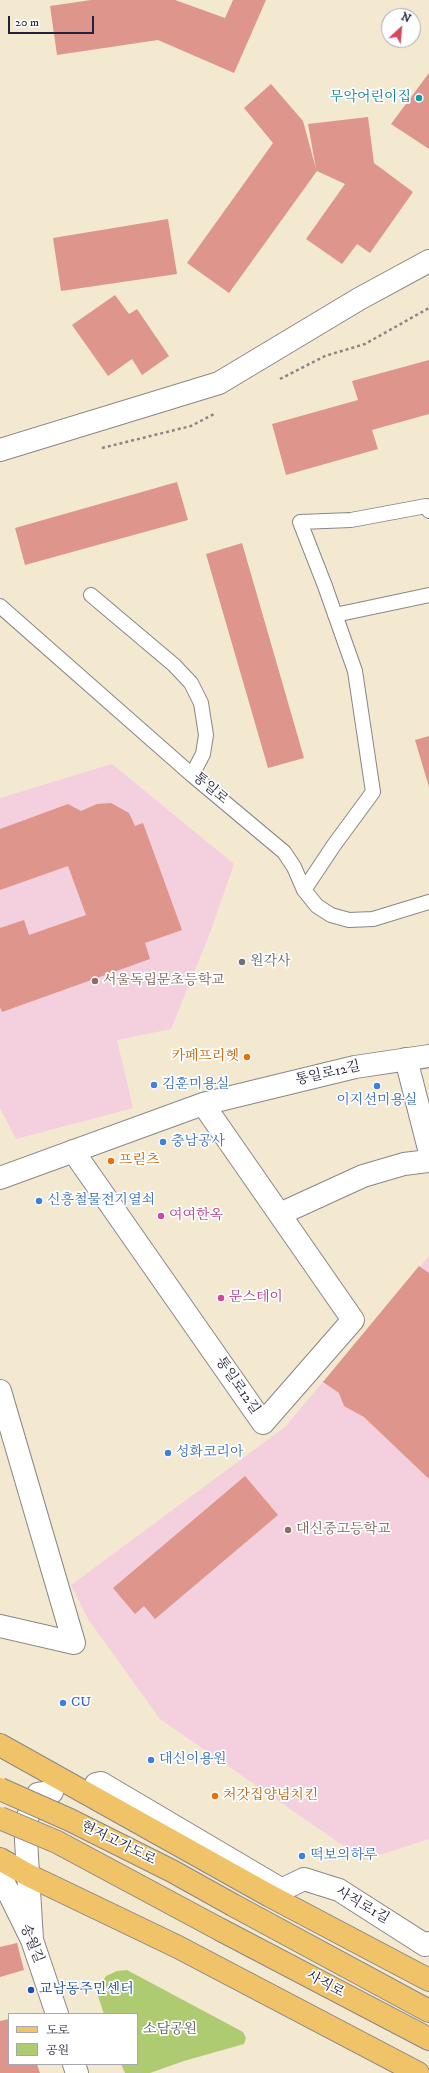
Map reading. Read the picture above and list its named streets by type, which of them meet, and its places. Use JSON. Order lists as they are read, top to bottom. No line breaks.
{"streets":{"main road":["현저고가도로","사직로"],"street":["통일로12길","사직로1길","송월길"],"lane":["통일로"]},"crossings":[["현저고가도로","사직로"]],"parks":["소담공원"],"places":["무악어린이집","원각사","서울독립문초등학교","카페프리헷","김훈미용실","이지선미용실","충남공사","프릳츠","신흥철물전기열쇠","여여한옥","문스테이","성화코리아","대신중고등학교","CU","대신이용원","처갓집양념치킨","떡보의하루","교남동주민센터"],"legend":["도로","공원"],"scale_bar":"20 m","north":"top right"}
